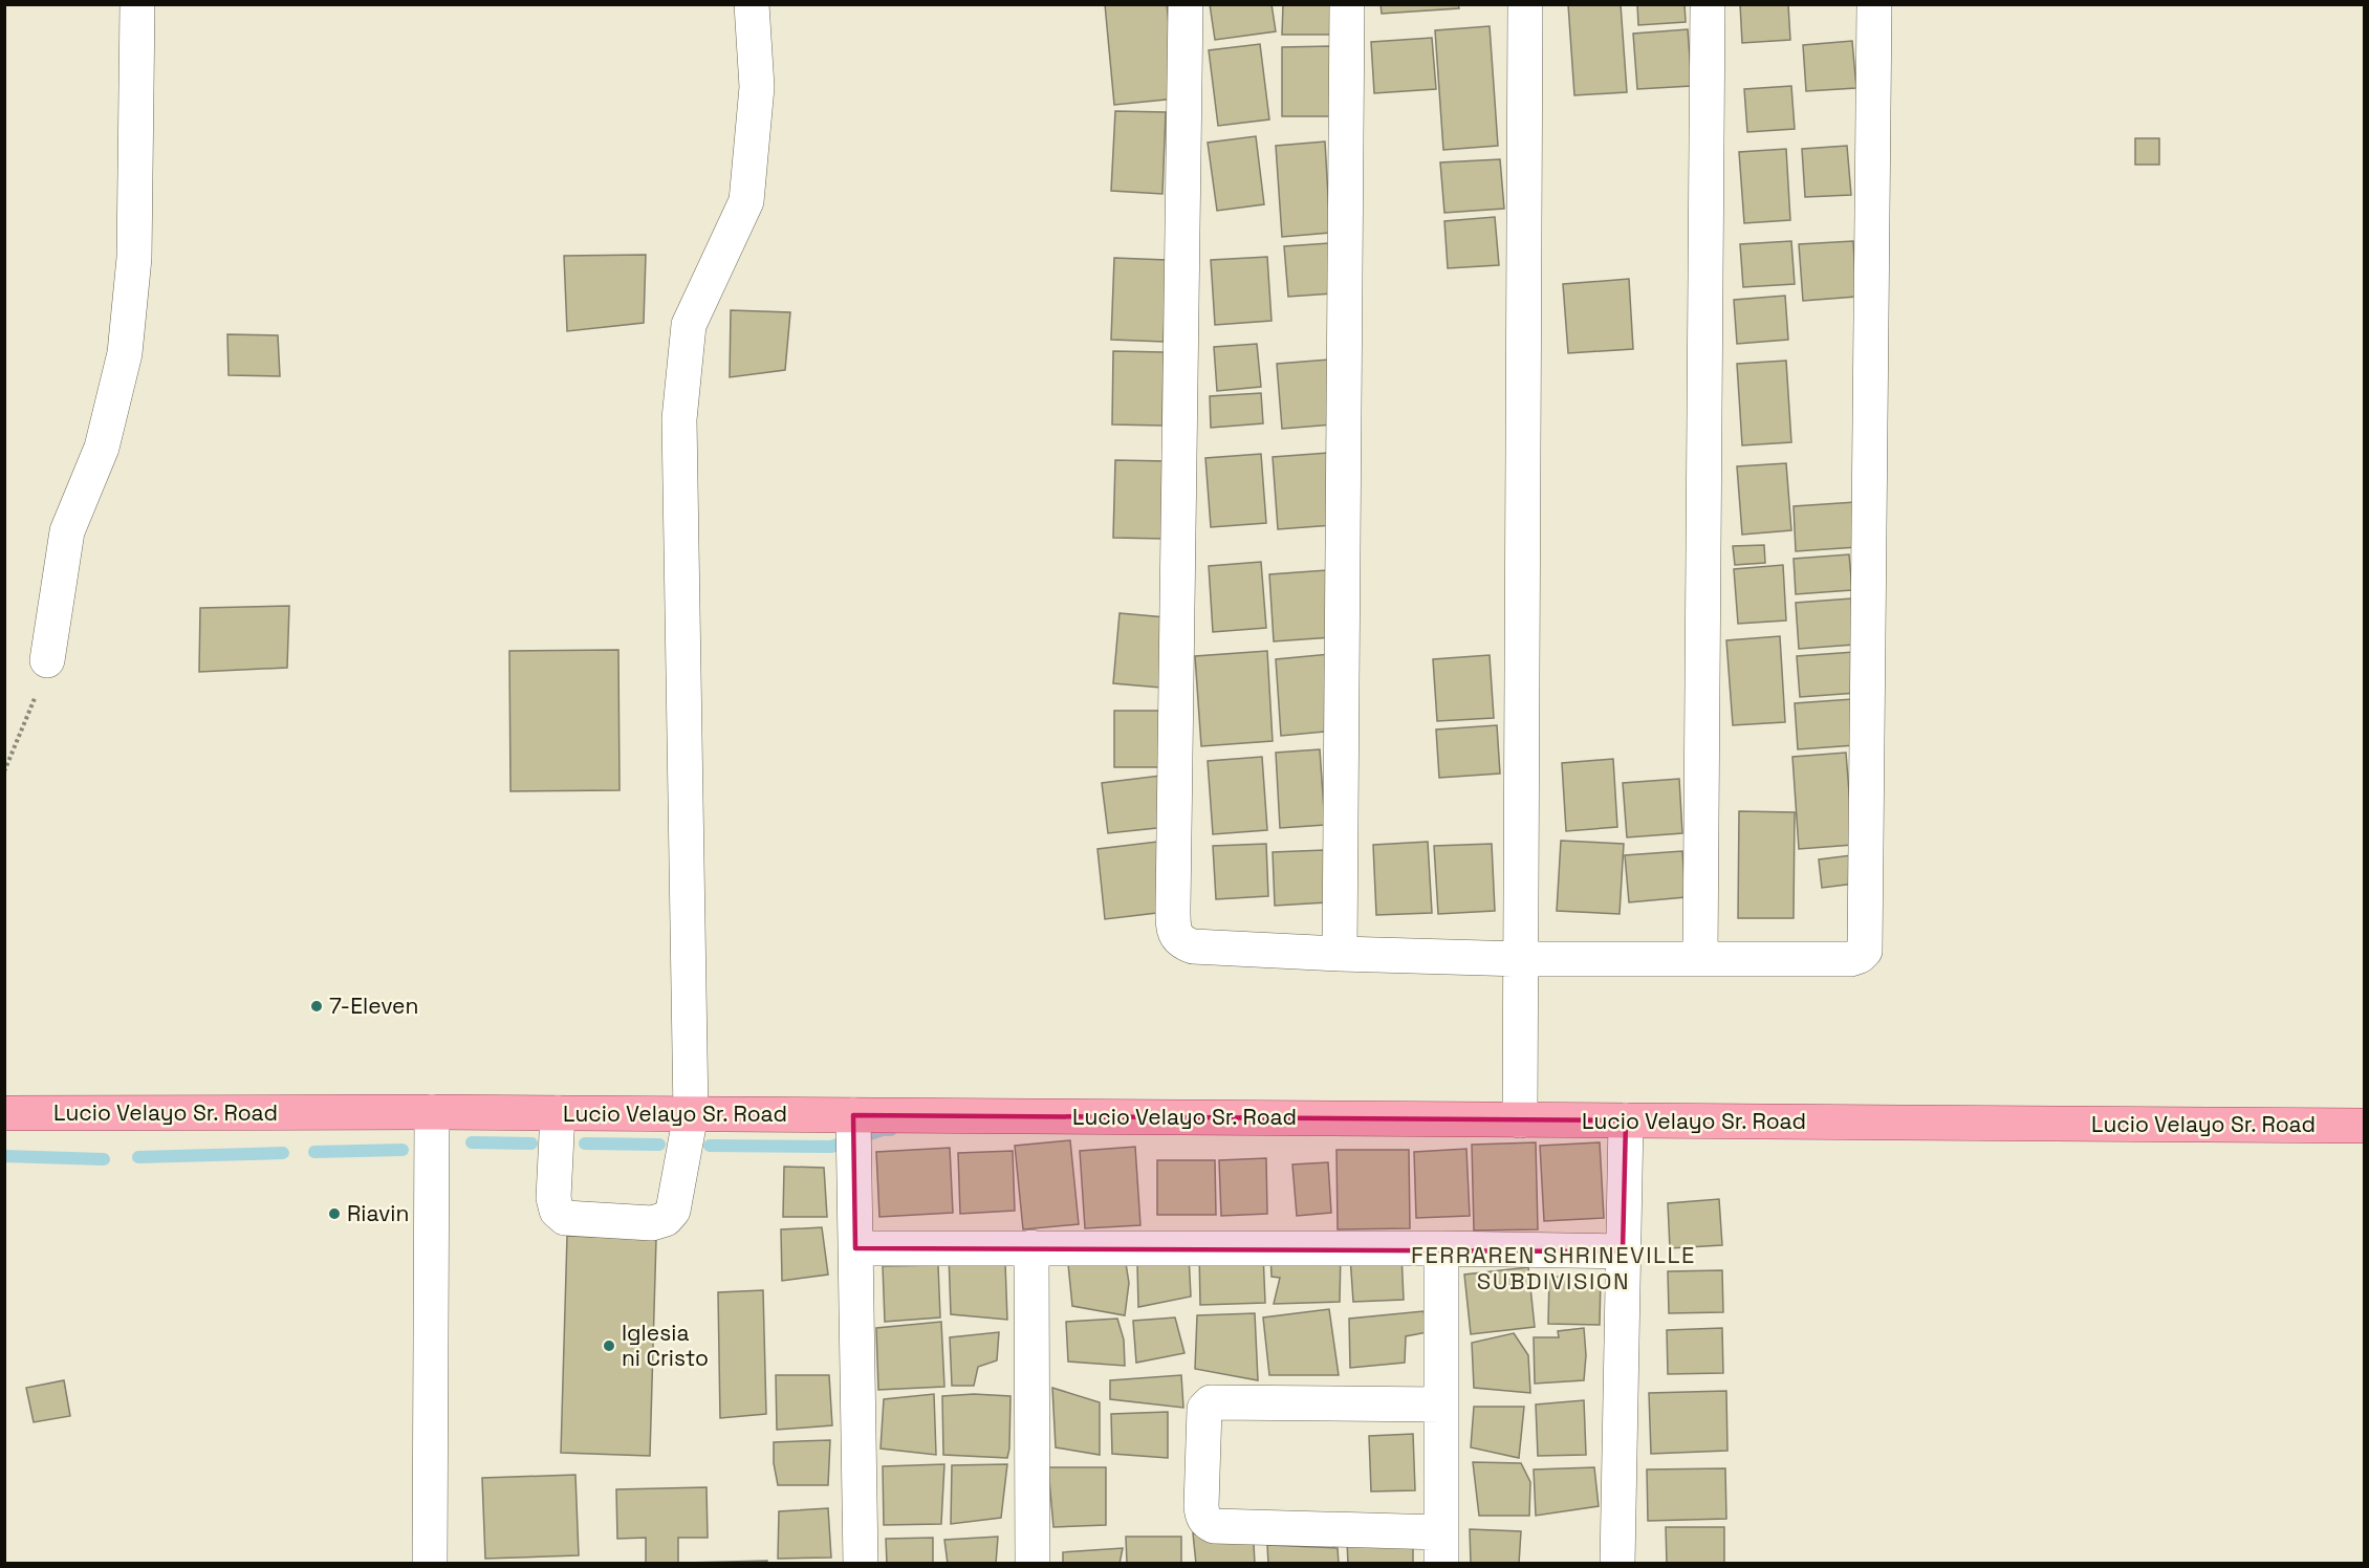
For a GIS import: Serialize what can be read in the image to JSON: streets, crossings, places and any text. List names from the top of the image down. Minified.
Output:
{"streets":{"main road":["Lucio Velayo Sr. Road"]},"districts":["FERRAREN SHRINEVILLE SUBDIVISION"],"places":["7-Eleven","Riavin","Iglesia ni Cristo"]}
